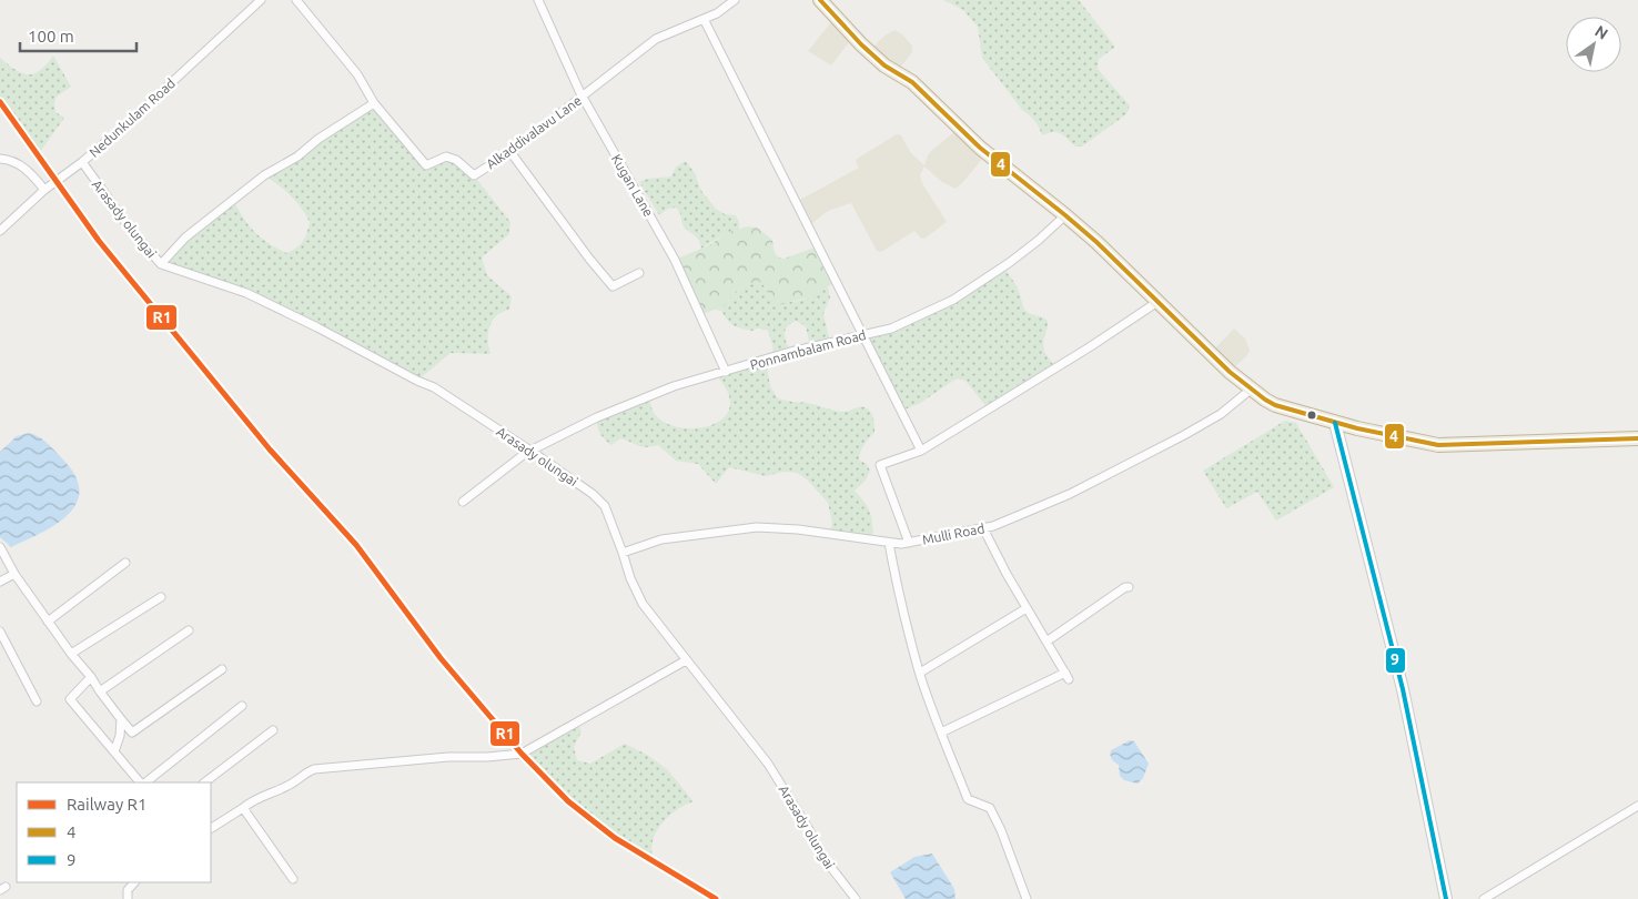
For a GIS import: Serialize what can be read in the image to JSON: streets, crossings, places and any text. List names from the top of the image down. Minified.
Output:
{"streets":{"street":["Nedunkulam Road","Alkaddivalavu Lane","Kugan Lane","Arasady olungai","Ponnambalam Road","Mulli Road"]},"crossings":[["Nedunkulam Road","Arasady olungai"],["Alkaddivalavu Lane","Kugan Lane"],["Kugan Lane","Ponnambalam Road"],["Arasady olungai","Ponnambalam Road"],["Arasady olungai","Mulli Road"]],"lines":["transit line 4","rail line R1","transit line 9"],"legend":["Railway R1","4","9"],"scale_bar":"100 m","north":"top right"}
